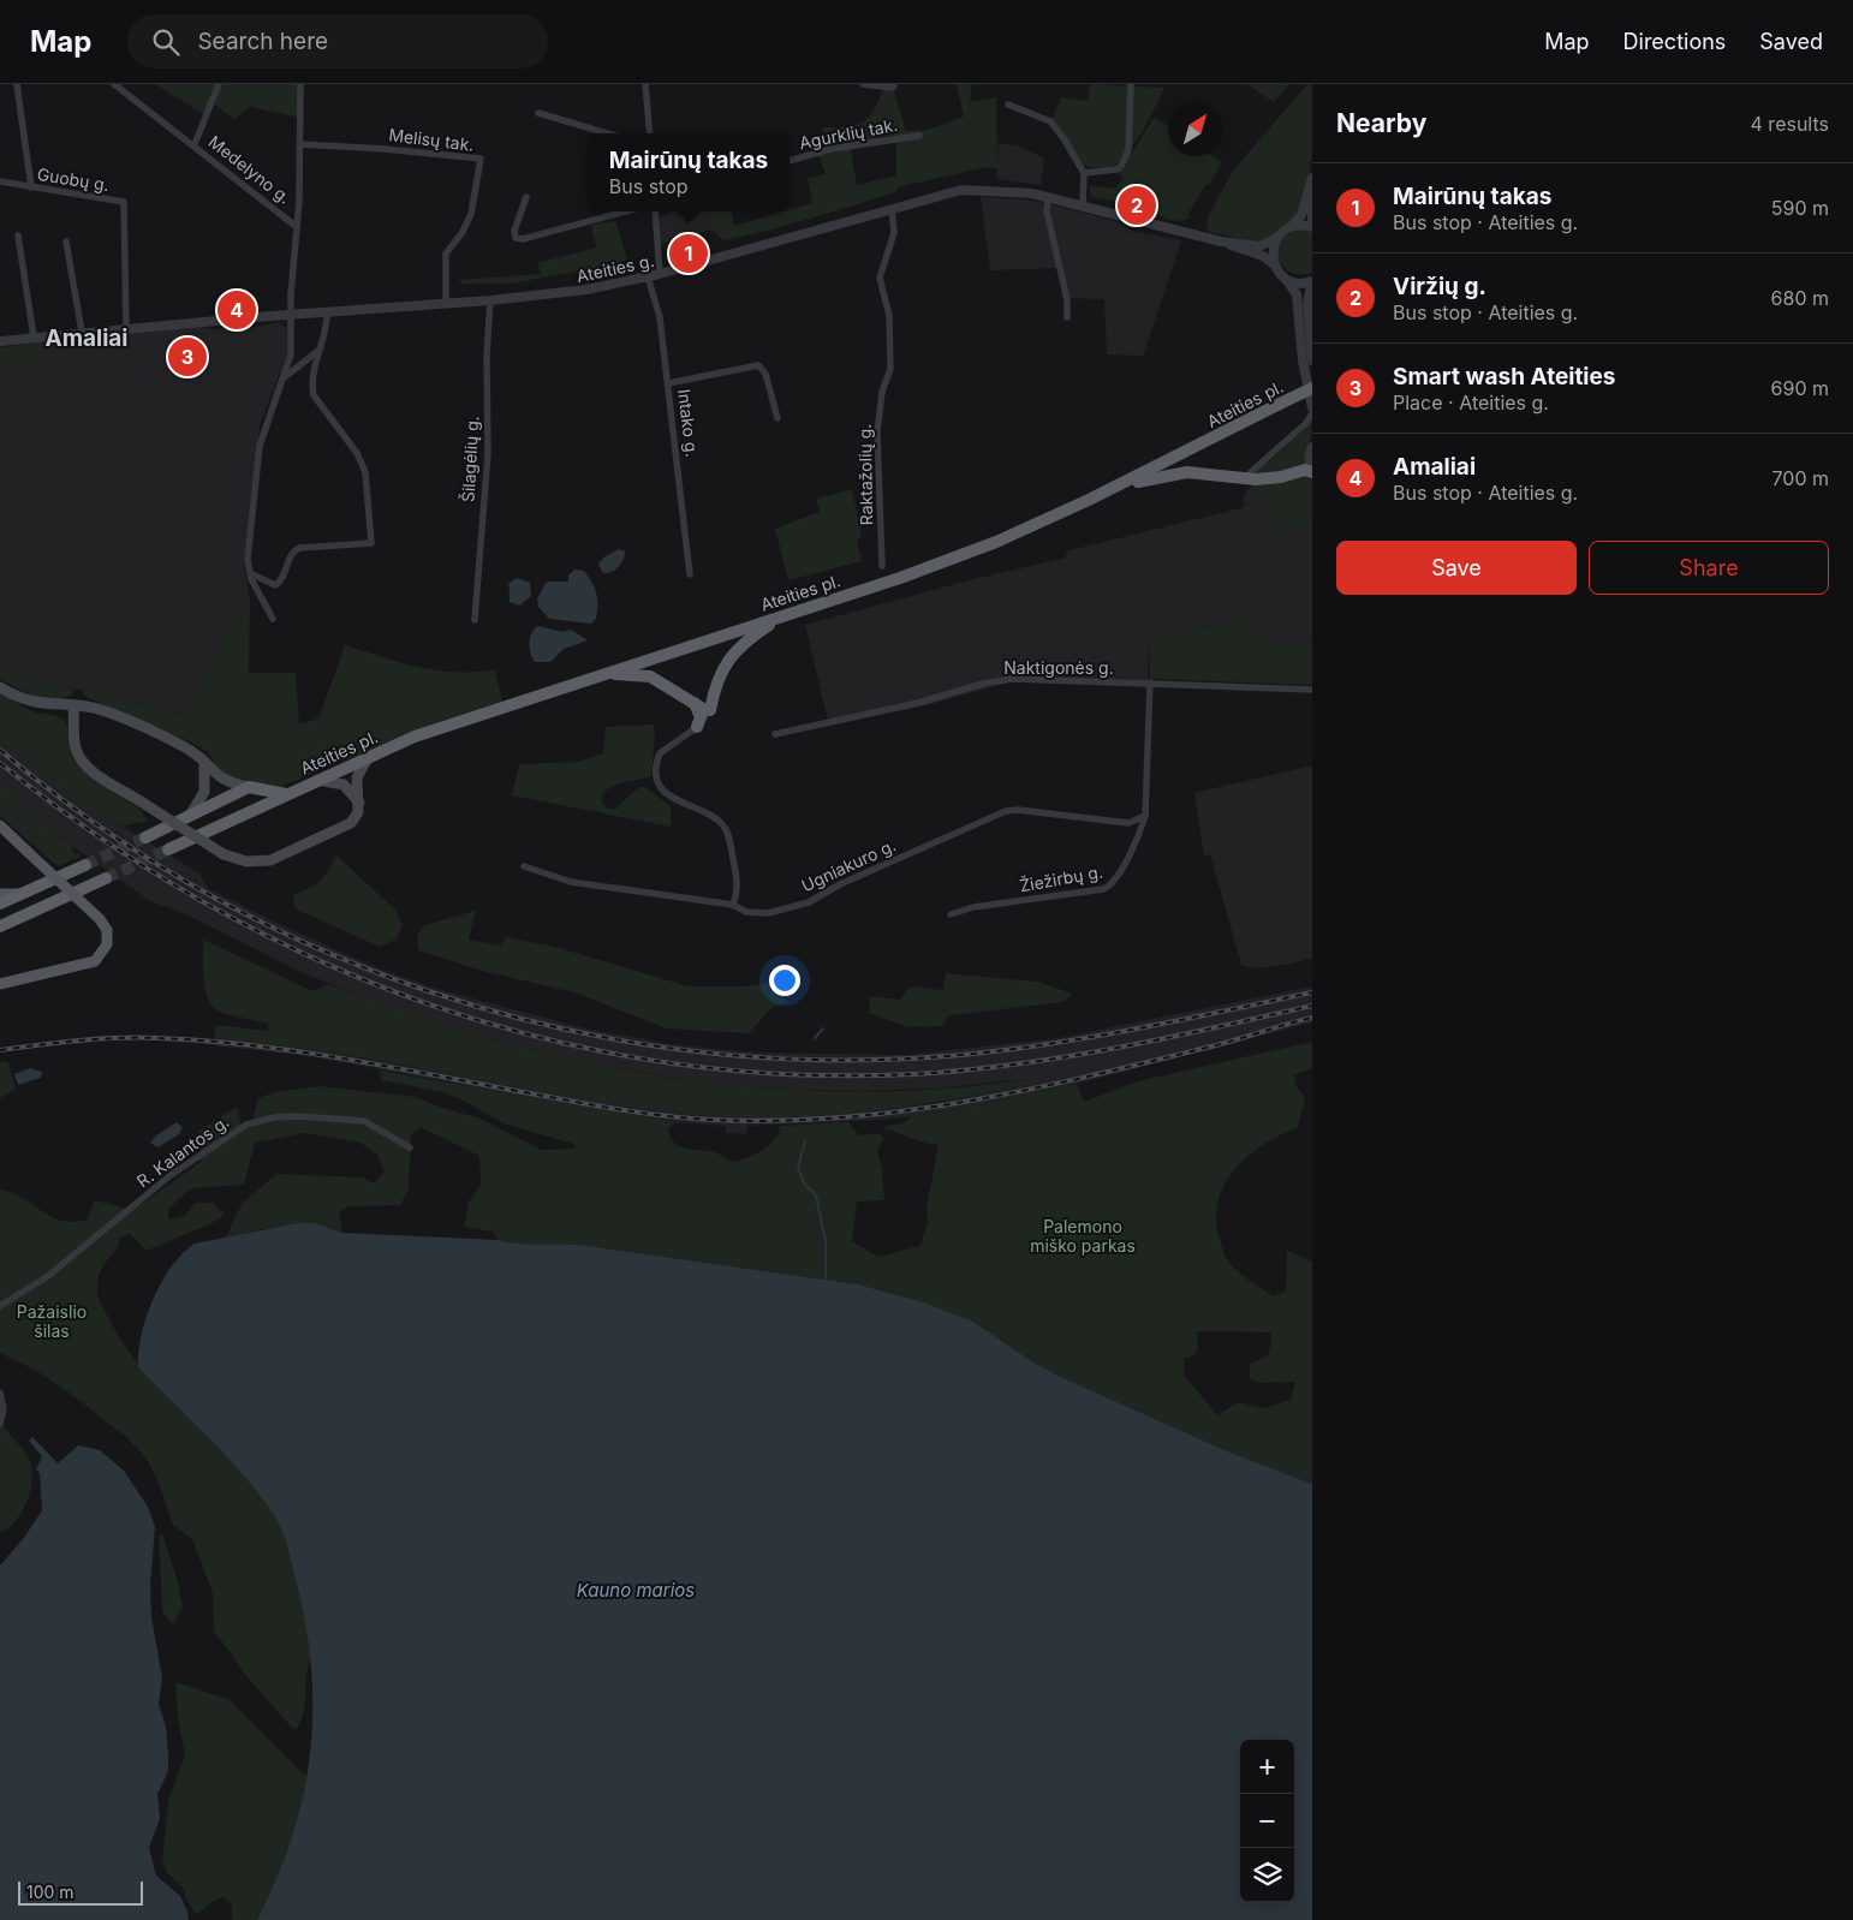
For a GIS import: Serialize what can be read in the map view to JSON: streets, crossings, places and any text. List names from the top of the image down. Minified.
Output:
{"streets":{"highway":["Ateities pl."],"street":["Agurklių tak.","Melisų tak.","Medelyno g.","Guobų g.","Ateities g.","Intako g.","Šilagėlių g.","Raktažolių g.","Naktigonės g.","Ugniakuro g.","Žiežirbų g.","R. Kalantos g."]},"crossings":[["Melisų tak.","Ateities g."],["Medelyno g.","Ateities g."],["Guobų g.","Ateities g."],["Ateities g.","Intako g."],["Ateities g.","Šilagėlių g."],["Ateities g.","Raktažolių g."],["Naktigonės g.","Žiežirbų g."],["Ugniakuro g.","Žiežirbų g."]],"districts":["Amaliai"],"water":["Kauno marios"],"parks":["Palemono miško parkas","Pažaislio šilas"],"scale_bar":"100 m","north":"top right","page":{"header":"Map","search":"Search here","nav":["Map","Directions","Saved"],"heading":["Nearby","4 results"],"popup":["Mairūnų takas","Bus stop"],"list":[{"mark":"1","name":"Mairūnų takas","note":"Bus stop · Ateities g.","value":"590 m"},{"mark":"2","name":"Viržių g.","note":"Bus stop · Ateities g.","value":"680 m"},{"mark":"3","name":"Smart wash Ateities","note":"Place · Ateities g.","value":"690 m"},{"mark":"4","name":"Amaliai","note":"Bus stop · Ateities g.","value":"700 m"}],"pins":["2","1","4","3"],"buttons":["Save","Share"],"map_buttons":["+","−"],"scale":"100 m"}}
